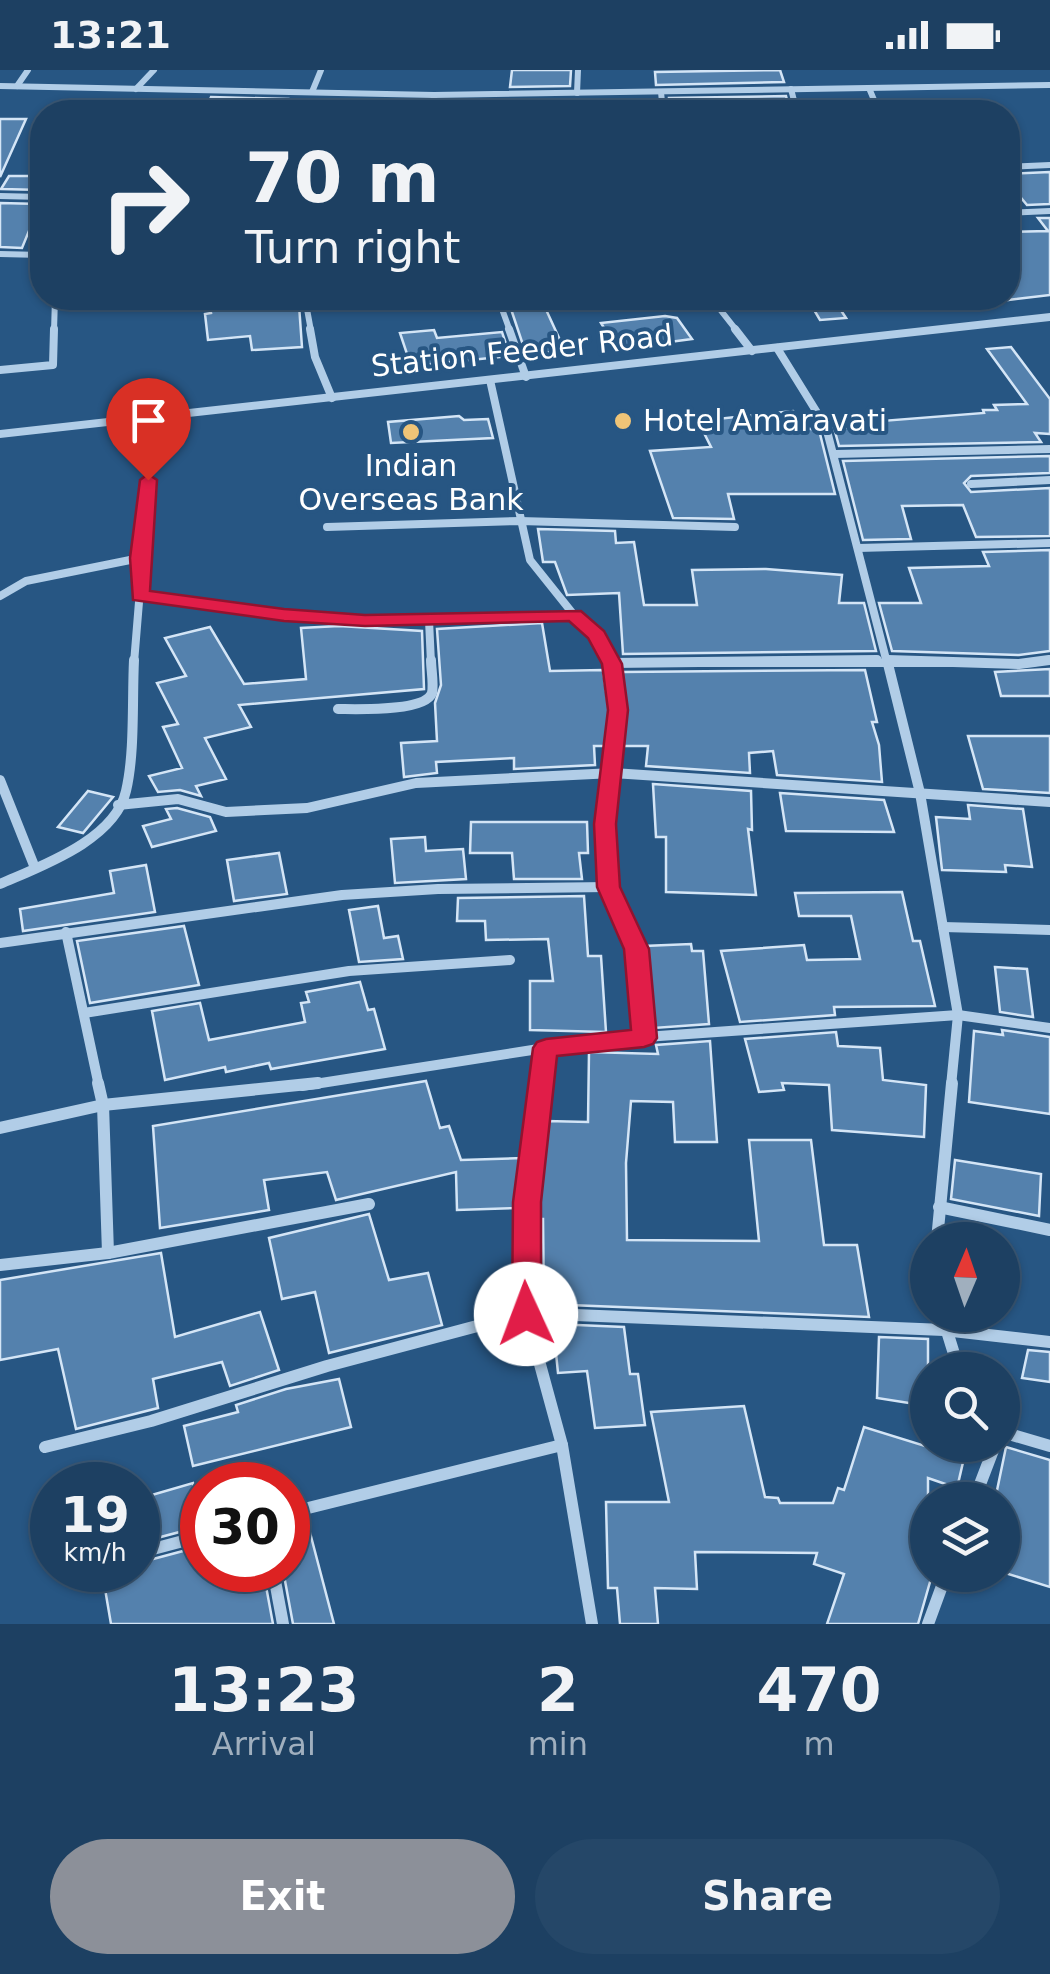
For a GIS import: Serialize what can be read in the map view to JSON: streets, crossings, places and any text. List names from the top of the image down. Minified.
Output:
{"streets":{"street":["Station Feeder Road"]},"places":["Hotel Amaravati","Indian Overseas Bank"],"north":"top","page":{"status":"13:21","turn":["70 m","Turn right"],"speed":"19 km/h","limit":"30","eta":["13:23","Arrival","2","min","470","m"],"buttons":["Exit","Share"]}}
